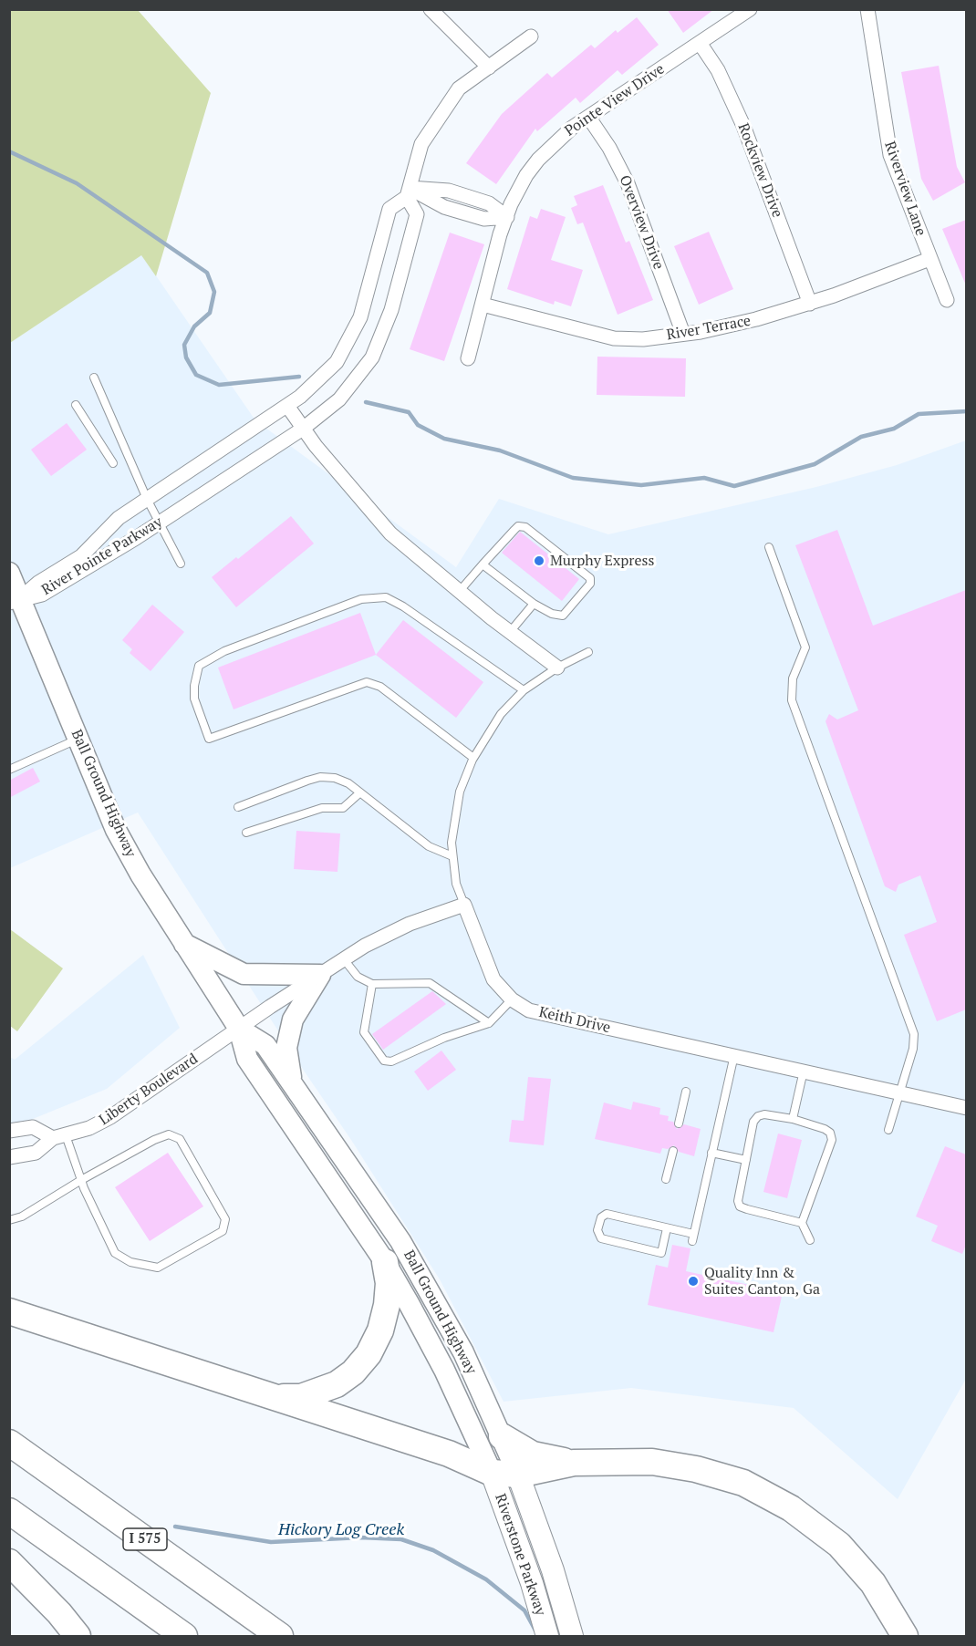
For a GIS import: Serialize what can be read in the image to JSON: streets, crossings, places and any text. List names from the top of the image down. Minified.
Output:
{"streets":{"highway":["I 575"],"main road":["Ball Ground Highway","Riverstone Parkway"],"street":["Pointe View Drive","Rockview Drive","Riverview Lane","Overview Drive","River Terrace","River Pointe Parkway","Keith Drive","Liberty Boulevard"]},"crossings":[["Pointe View Drive","Rockview Drive"],["Pointe View Drive","Overview Drive"],["Pointe View Drive","River Terrace"],["Rockview Drive","River Terrace"],["Riverview Lane","River Terrace"],["Overview Drive","River Terrace"],["River Pointe Parkway","Ball Ground Highway"],["Ball Ground Highway","Liberty Boulevard"],["Ball Ground Highway","Riverstone Parkway"]],"water":["Hickory Log Creek"],"places":["Murphy Express","Quality Inn & Suites Canton, Ga"]}
